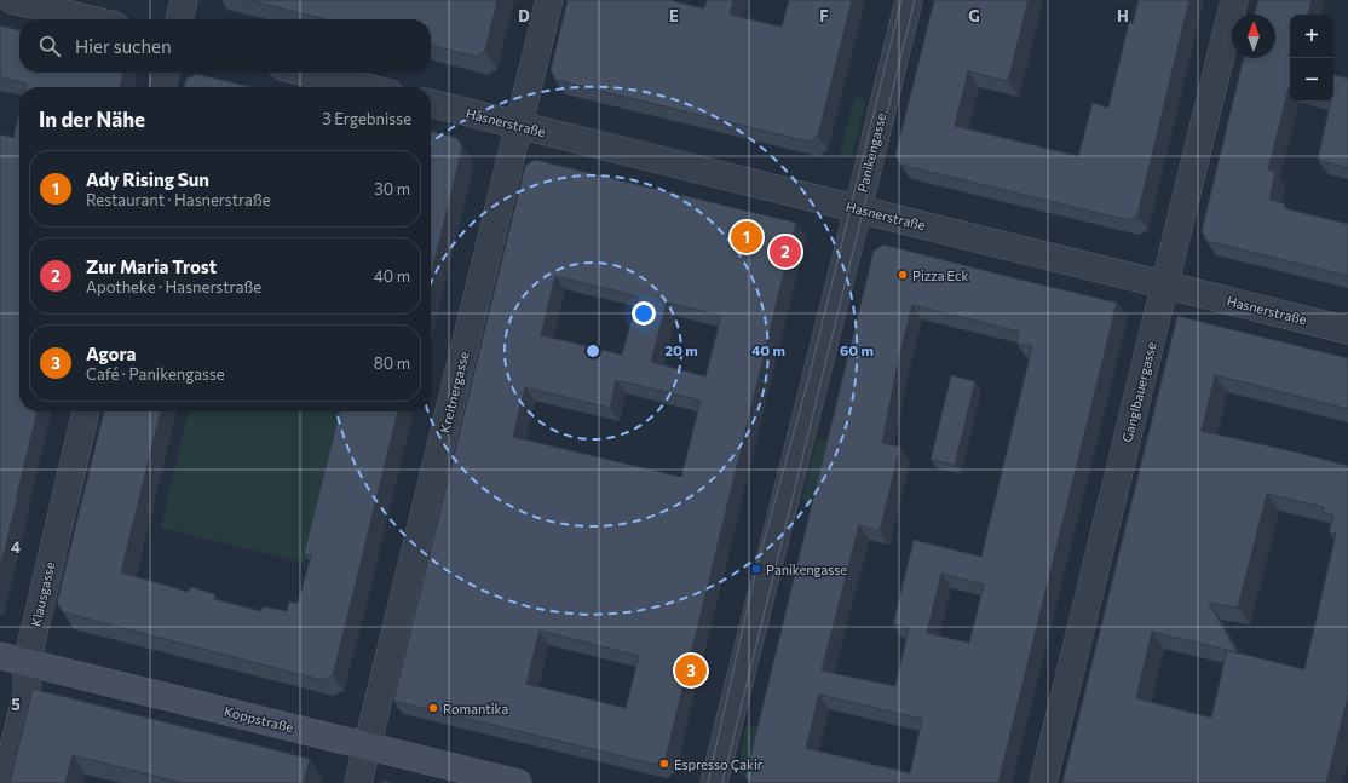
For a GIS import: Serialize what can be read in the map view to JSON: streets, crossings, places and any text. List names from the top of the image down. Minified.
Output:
{"streets":{"main road":["Koppstraße"],"street":["Hasnerstraße","Panikengasse","Kreitnergasse","Ganglbauergasse","Klausgasse"]},"crossings":[["Hasnerstraße","Panikengasse"],["Hasnerstraße","Kreitnergasse"],["Hasnerstraße","Ganglbauergasse"],["Kreitnergasse","Koppstraße"],["Klausgasse","Koppstraße"]],"places":{"other":["Pizza Eck","Romantika","Espresso Çakir"],"transit":["Panikengasse"]},"north":"top","page":{"map_buttons":["+","−"],"search":"Hier suchen","heading":["In der Nähe","3 Ergebnisse"],"list":[{"mark":"1","name":"Ady Rising Sun","note":"Restaurant · Hasnerstraße","value":"30 m"},{"mark":"2","name":"Zur Maria Trost","note":"Apotheke · Hasnerstraße","value":"40 m"},{"mark":"3","name":"Agora","note":"Café · Panikengasse","value":"80 m"}],"pins":["1","2","3"]},"grid":{"columns":["D","E","F","G","H"],"rows":["4","5"]},"rings":["20 m","40 m","60 m"]}
